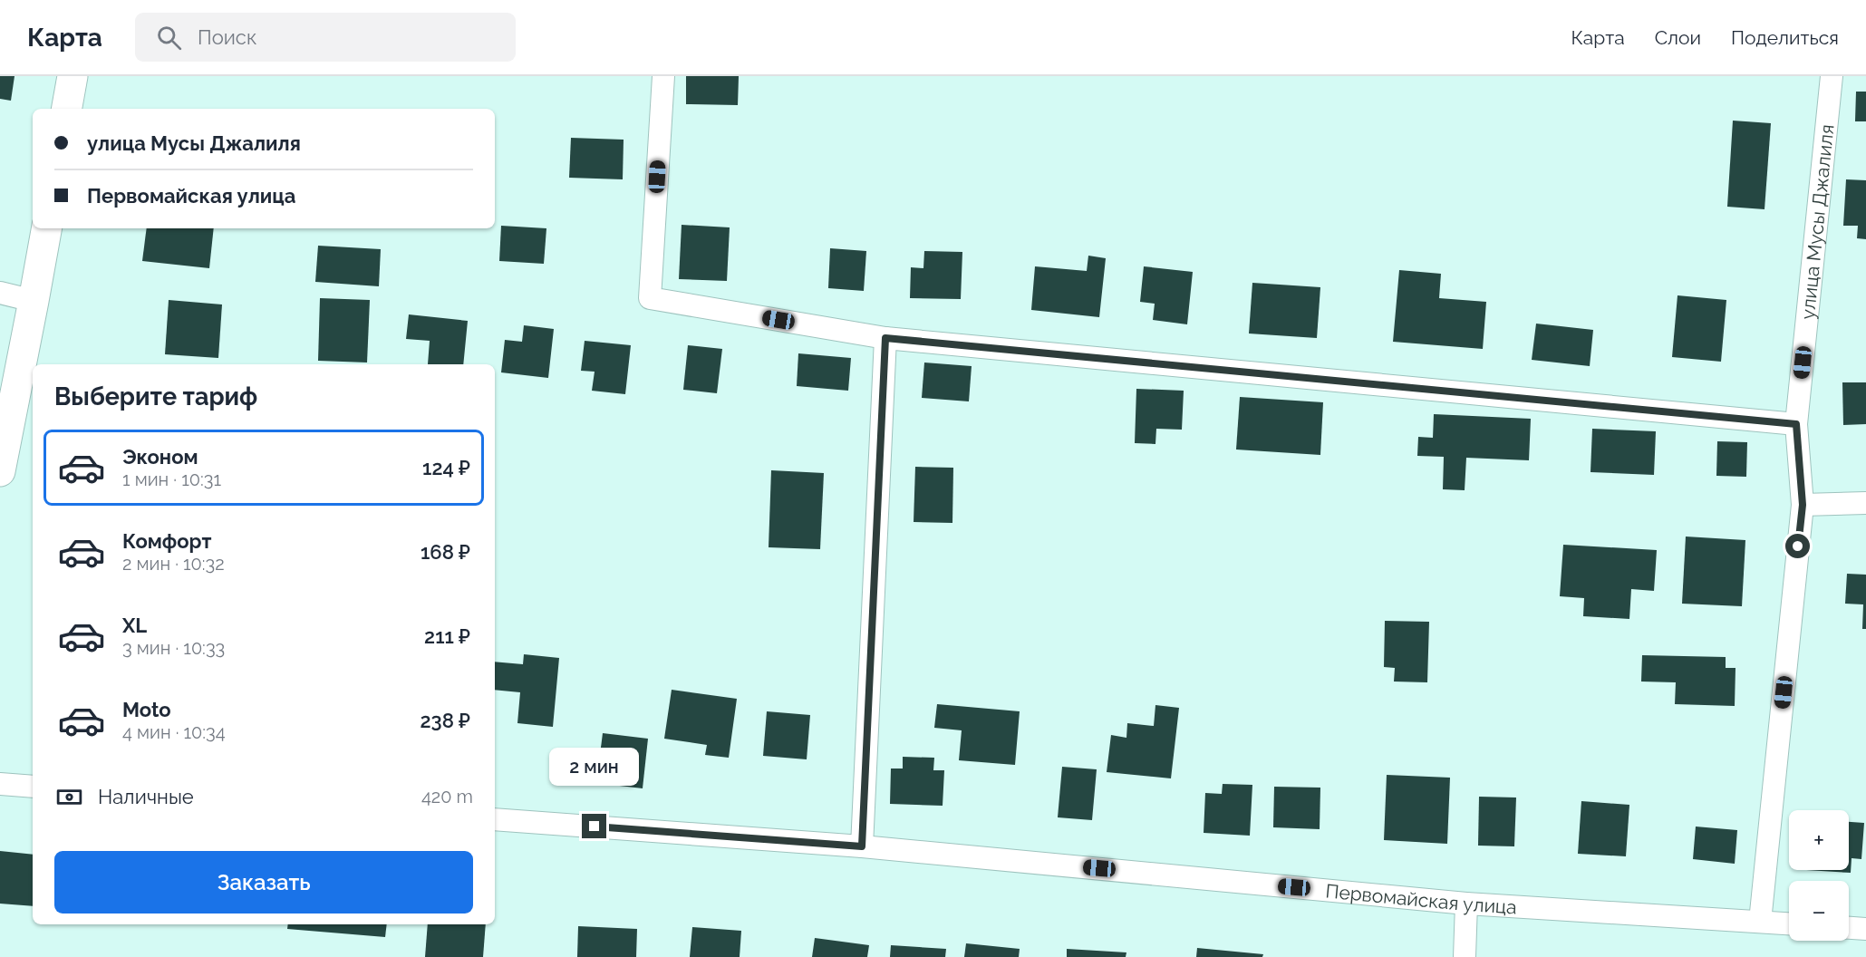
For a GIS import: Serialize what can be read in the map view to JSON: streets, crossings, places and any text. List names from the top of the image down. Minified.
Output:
{"streets":{"street":["улица Мусы Джалиля","Первомайская улица"]},"crossings":[["улица Мусы Джалиля","Первомайская улица"]],"page":{"header":"Карта","search":"Поиск","nav":["Карта","Слои","Поделиться"],"banner":["улица Мусы Джалиля","Первомайская улица"],"heading":"Выберите тариф","list":[{"name":"Эконом","note":"1 мин · 10:31","value":"124 ₽"},{"name":"Комфорт","note":"2 мин · 10:32","value":"168 ₽"},{"name":"XL","note":"3 мин · 10:33","value":"211 ₽"},{"name":"Moto","note":"4 мин · 10:34","value":"238 ₽"}],"bubble":"2 мин","pay":["Наличные","420 m"],"map_buttons":["+","−"],"buttons":"Заказать"}}
